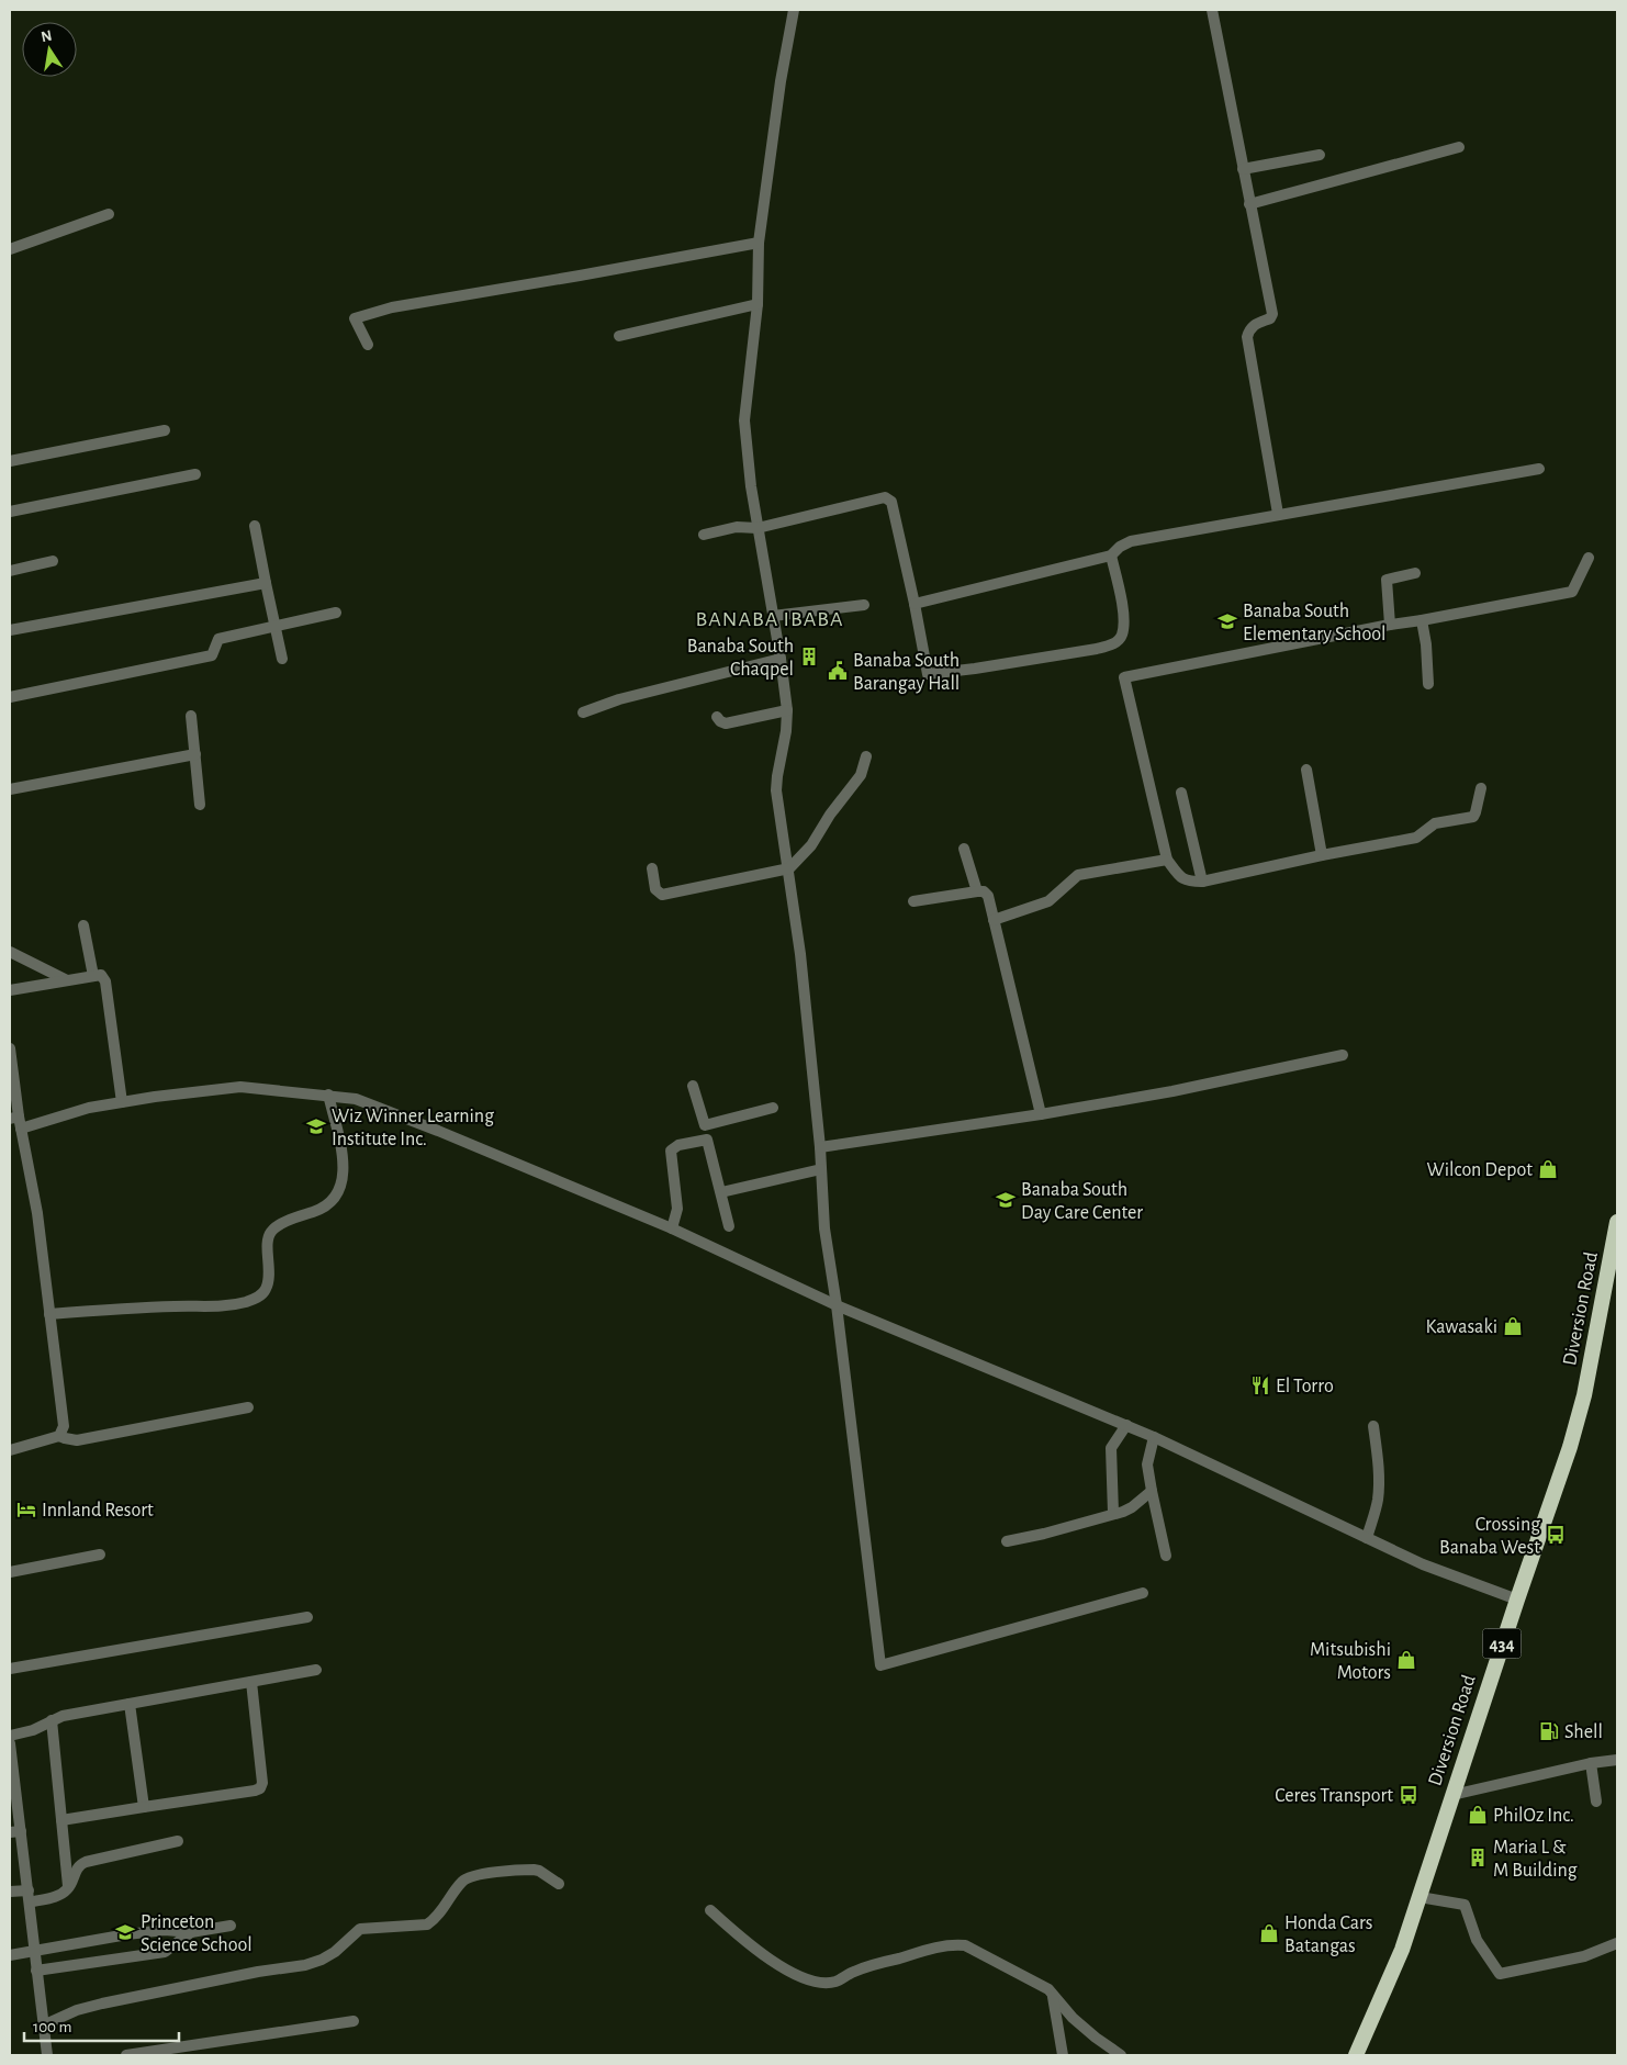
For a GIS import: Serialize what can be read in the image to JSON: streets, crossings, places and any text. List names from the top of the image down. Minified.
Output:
{"streets":{"highway":["Diversion Road","434"]},"districts":["BANABA IBABA"],"places":{"school or university":["Banaba South Elementary School","Wiz Winner Learning Institute Inc.","Banaba South Day Care Center","Princeton Science School"],"building":["Banaba South Chaqpel","Maria L & M Building"],"public building":["Banaba South Barangay Hall"],"shop":["Wilcon Depot","Kawasaki","Mitsubishi Motors","PhilOz Inc.","Honda Cars Batangas"],"restaurant":["El Torro"],"hotel":["Innland Resort"],"bus stop":["Crossing Banaba West","Ceres Transport"],"fuel station":["Shell"]},"scale_bar":"100 m","north":"top"}
